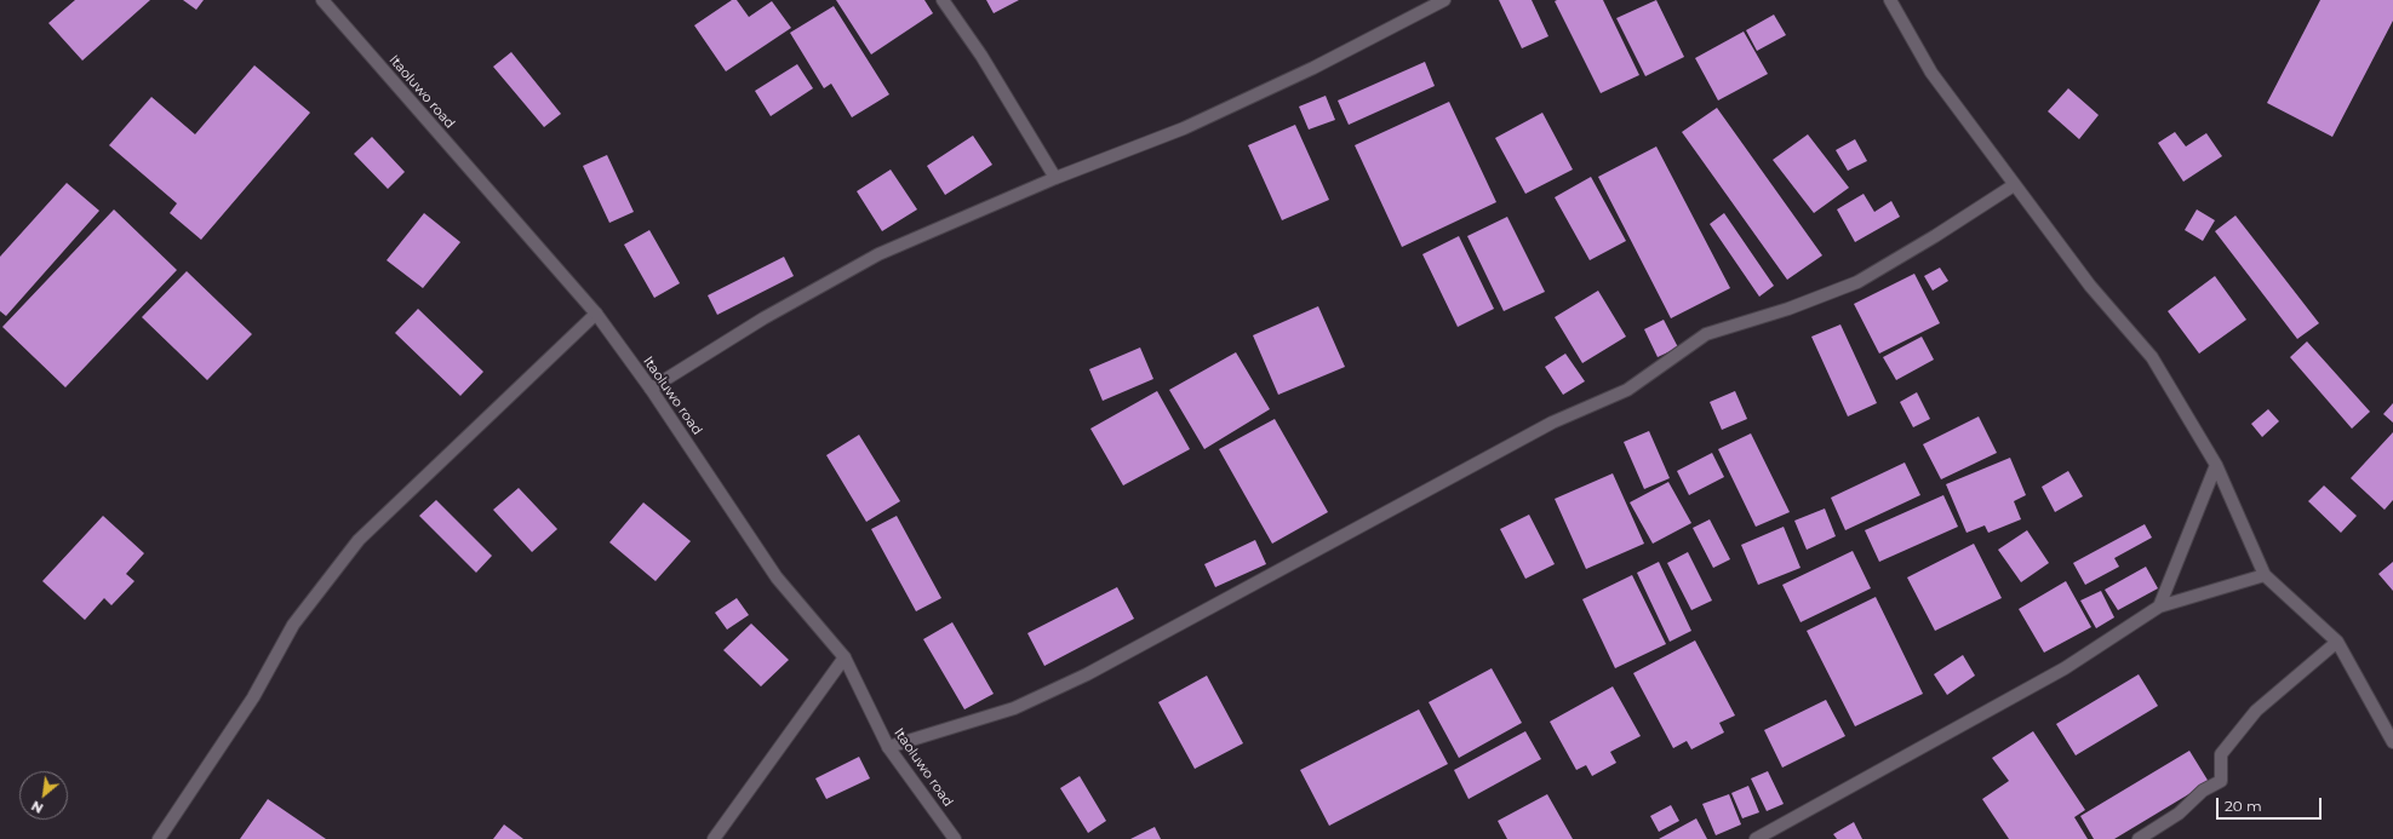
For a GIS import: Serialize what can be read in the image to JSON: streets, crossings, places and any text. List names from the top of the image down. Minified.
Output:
{"streets":{"street":["Itaoluwo road"]},"scale_bar":"20 m","north":"bottom left"}
